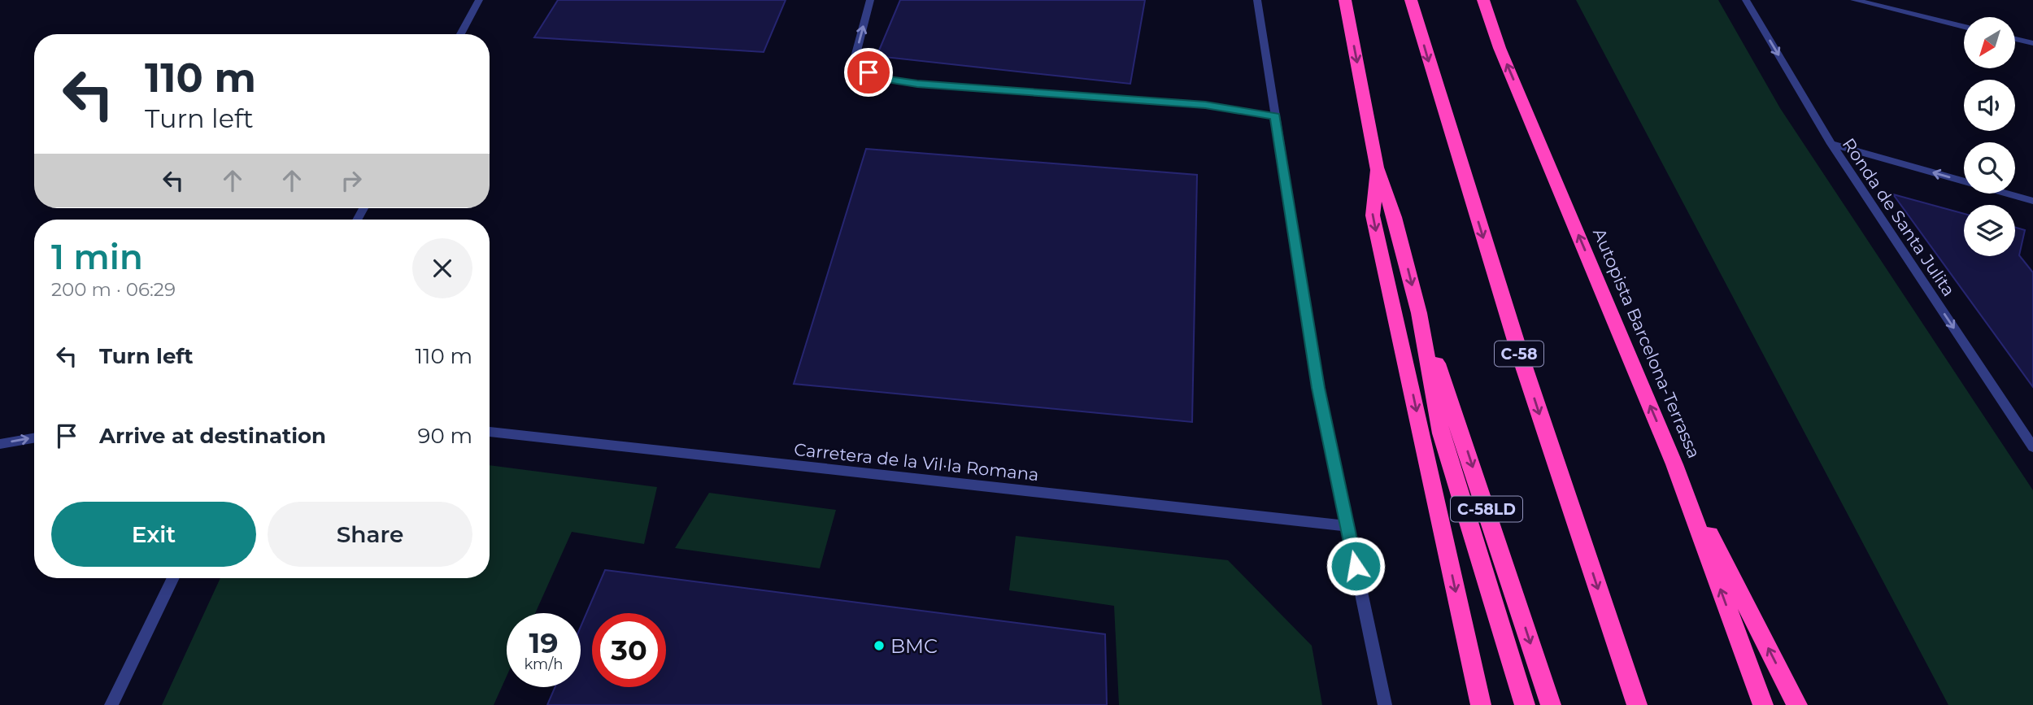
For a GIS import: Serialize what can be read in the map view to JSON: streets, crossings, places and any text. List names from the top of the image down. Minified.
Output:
{"streets":{"highway":["Autopista Barcelona-Terrassa","C-58","C-58LD"],"street":["Ronda de Santa Julita","Carretera de la Vil·la Romana"]},"one_way":["Ronda de Santa Julita"],"places":["BMC"],"north":"bottom left","page":{"turn":["110 m","Turn left"],"heading":["1 min","200 m · 06:29"],"list":[{"name":"Turn left","value":"110 m"},{"name":"Arrive at destination","value":"90 m"}],"buttons":["Exit","Share"],"speed":"19 km/h","limit":"30"}}
